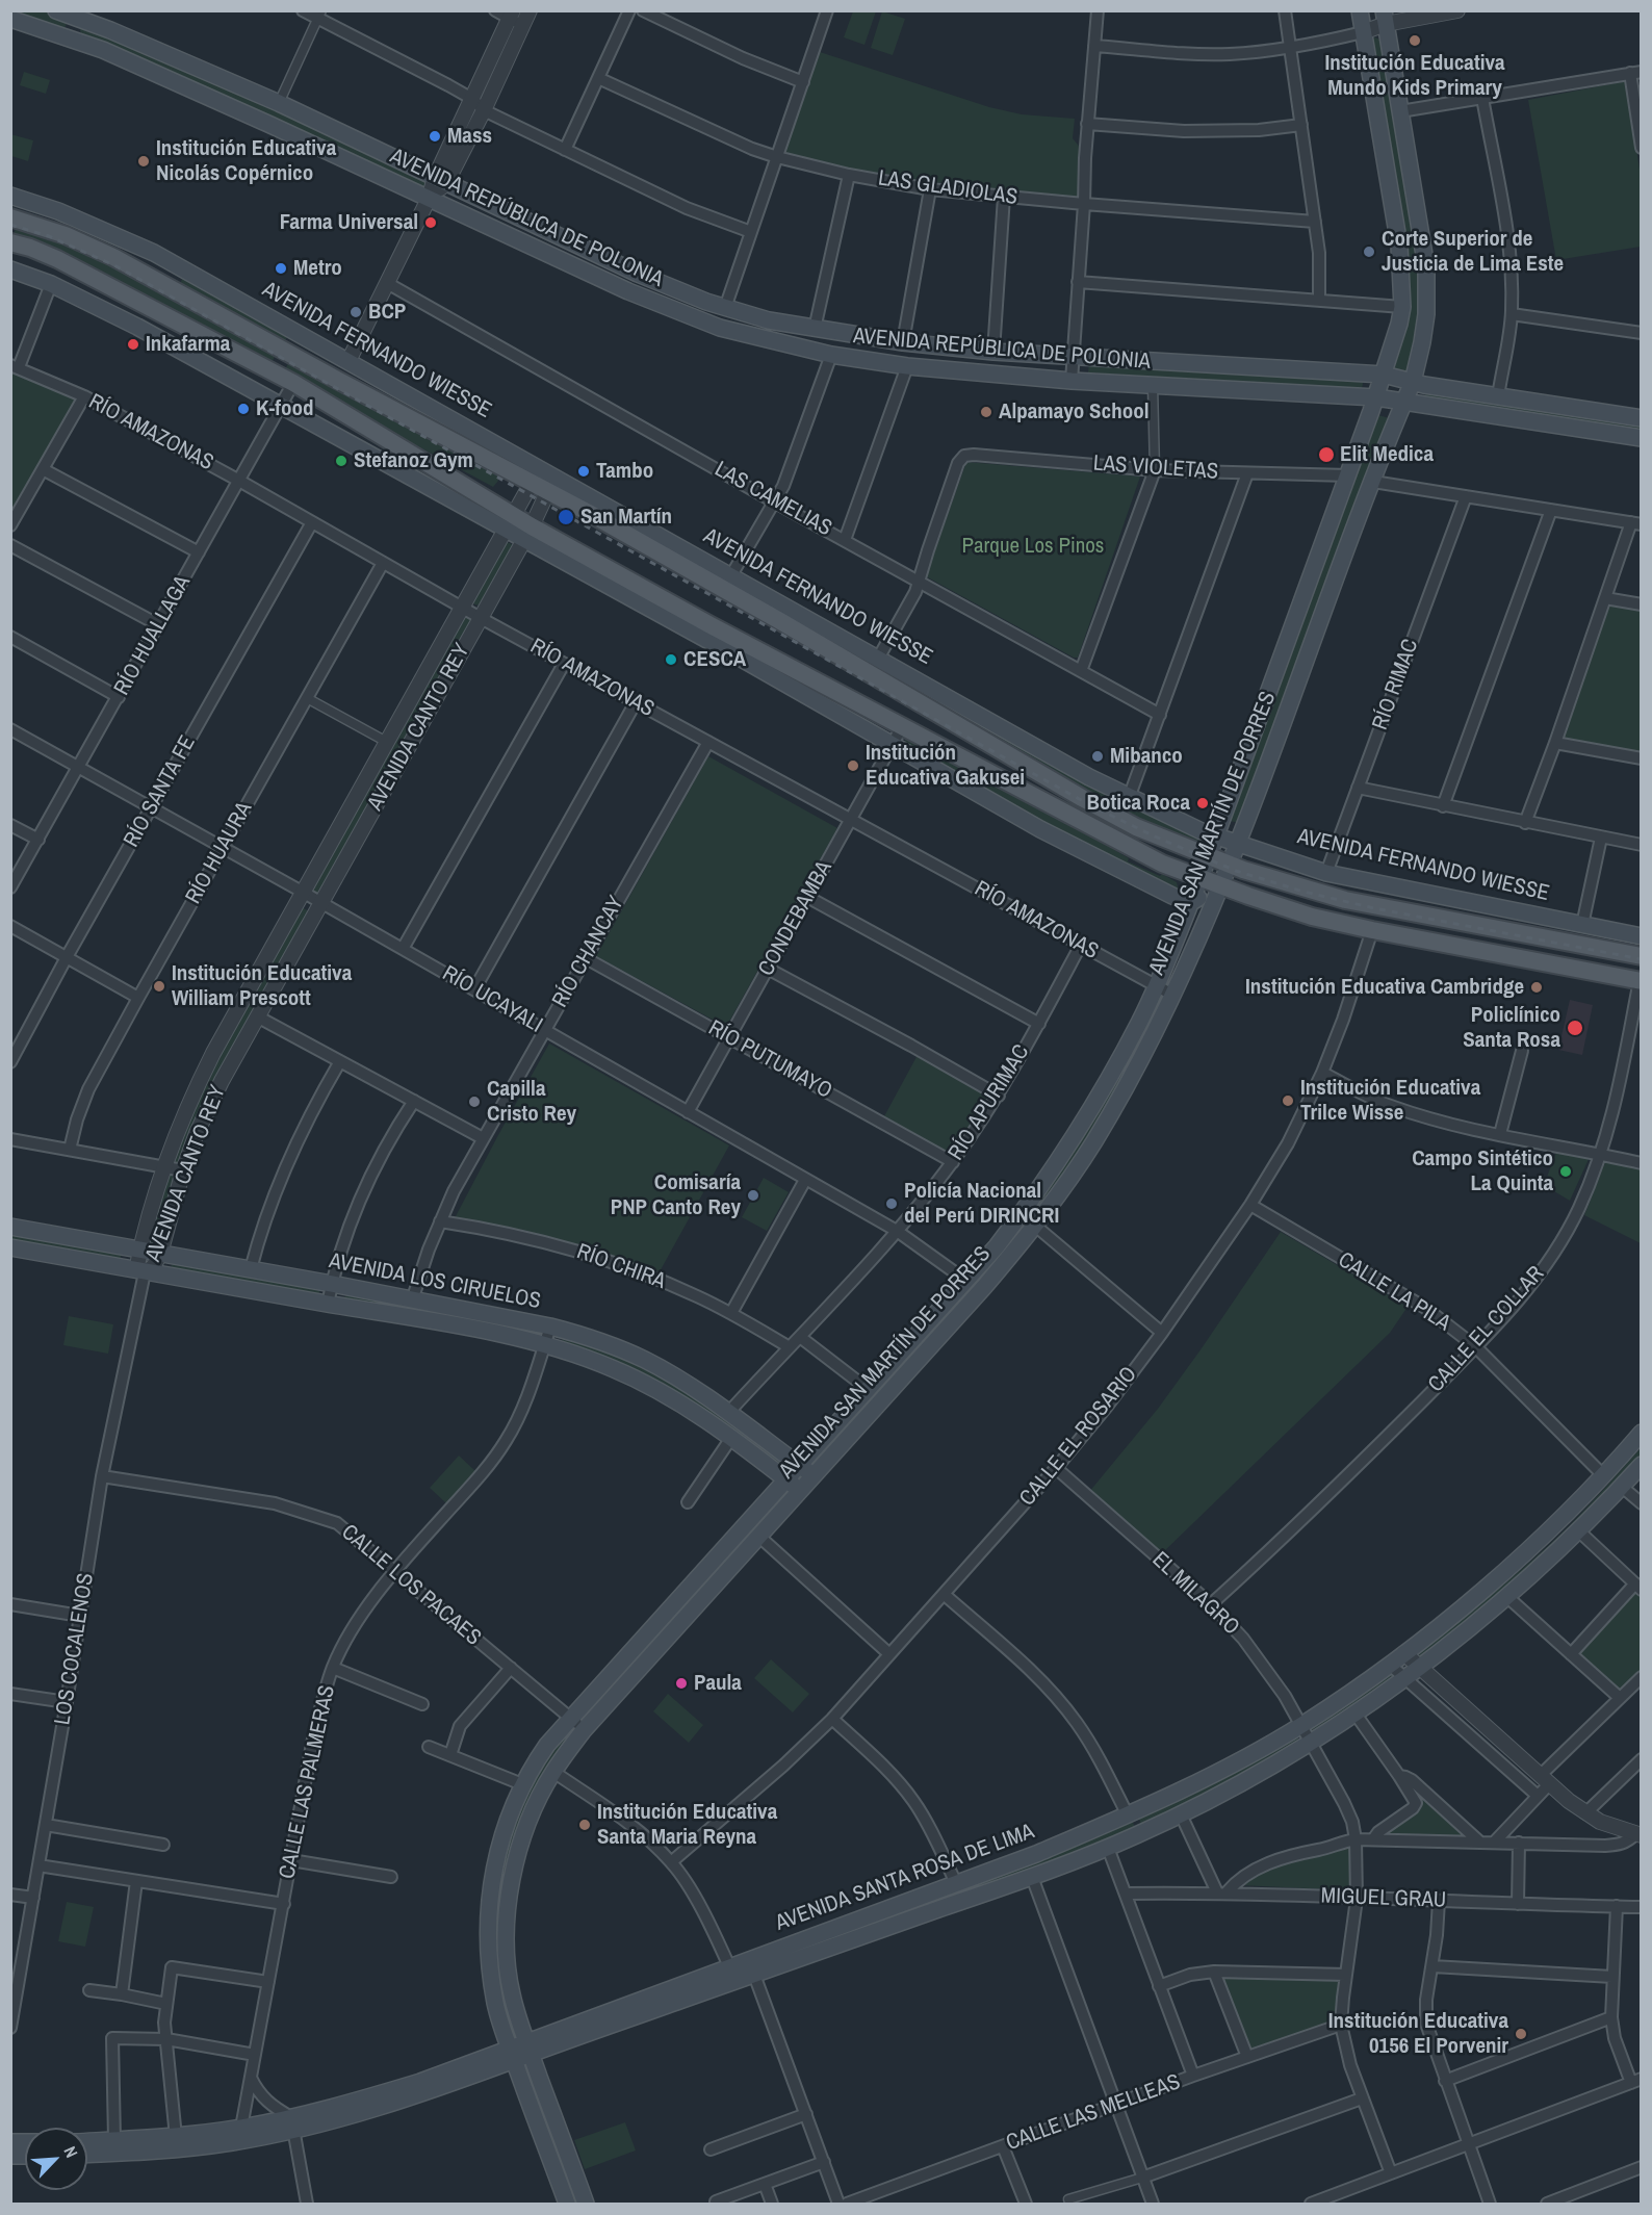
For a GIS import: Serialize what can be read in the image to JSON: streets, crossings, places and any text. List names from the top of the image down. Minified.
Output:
{"streets":{"main road":["AVENIDA REPÚBLICA DE POLONIA","AVENIDA FERNANDO WIESSE","AVENIDA SAN MARTÍN DE PORRES","AVENIDA LOS CIRUELOS","AVENIDA SANTA ROSA DE LIMA"],"street":["LAS GLADIOLAS","RÍO AMAZONAS","LAS VIOLETAS","LAS CAMELIAS","RÍO HUALLAGA","RÍO RIMAC","AVENIDA CANTO REY","RÍO SANTA FE","RÍO HUAURA","CONDEBAMBA","RÍO CHANCAY","RÍO UCAYALI","RÍO PUTUMAYO","RÍO APURIMAC","RÍO CHIRA","CALLE LA PILA","CALLE EL COLLAR","CALLE EL ROSARIO","CALLE LOS PACAES","EL MILAGRO","LOS COCALENOS","CALLE LAS PALMERAS","MIGUEL GRAU","CALLE LAS MELLEAS"]},"crossings":[["AVENIDA REPÚBLICA DE POLONIA","AVENIDA SAN MARTÍN DE PORRES"],["AVENIDA FERNANDO WIESSE","RÍO RIMAC"],["AVENIDA FERNANDO WIESSE","AVENIDA CANTO REY"],["AVENIDA FERNANDO WIESSE","AVENIDA SAN MARTÍN DE PORRES"],["RÍO AMAZONAS","RÍO HUALLAGA"],["RÍO AMAZONAS","AVENIDA CANTO REY"],["RÍO AMAZONAS","RÍO SANTA FE"],["RÍO AMAZONAS","AVENIDA SAN MARTÍN DE PORRES"],["RÍO AMAZONAS","RÍO HUAURA"],["RÍO AMAZONAS","CONDEBAMBA"],["RÍO AMAZONAS","RÍO CHANCAY"],["RÍO AMAZONAS","RÍO APURIMAC"],["LAS VIOLETAS","LAS CAMELIAS"],["LAS VIOLETAS","AVENIDA SAN MARTÍN DE PORRES"],["RÍO HUALLAGA","RÍO UCAYALI"],["AVENIDA CANTO REY","RÍO UCAYALI"],["AVENIDA CANTO REY","AVENIDA LOS CIRUELOS"],["AVENIDA CANTO REY","LOS COCALENOS"],["RÍO SANTA FE","RÍO UCAYALI"],["AVENIDA SAN MARTÍN DE PORRES","RÍO UCAYALI"],["AVENIDA SAN MARTÍN DE PORRES","AVENIDA LOS CIRUELOS"],["AVENIDA SAN MARTÍN DE PORRES","CALLE LOS PACAES"],["AVENIDA SAN MARTÍN DE PORRES","AVENIDA SANTA ROSA DE LIMA"],["RÍO HUAURA","RÍO UCAYALI"],["CONDEBAMBA","RÍO UCAYALI"],["CONDEBAMBA","RÍO PUTUMAYO"],["RÍO CHANCAY","RÍO UCAYALI"],["RÍO CHANCAY","RÍO PUTUMAYO"],["RÍO CHANCAY","RÍO CHIRA"],["RÍO CHANCAY","AVENIDA LOS CIRUELOS"],["RÍO UCAYALI","RÍO APURIMAC"],["RÍO PUTUMAYO","RÍO APURIMAC"],["RÍO APURIMAC","RÍO CHIRA"],["RÍO APURIMAC","AVENIDA LOS CIRUELOS"],["AVENIDA LOS CIRUELOS","LOS COCALENOS"],["AVENIDA LOS CIRUELOS","CALLE LAS PALMERAS"],["CALLE LA PILA","CALLE EL COLLAR"],["CALLE LA PILA","CALLE EL ROSARIO"],["CALLE LA PILA","AVENIDA SANTA ROSA DE LIMA"],["CALLE EL COLLAR","EL MILAGRO"],["CALLE EL ROSARIO","EL MILAGRO"],["CALLE LOS PACAES","LOS COCALENOS"],["CALLE LOS PACAES","CALLE LAS PALMERAS"],["EL MILAGRO","AVENIDA SANTA ROSA DE LIMA"],["EL MILAGRO","MIGUEL GRAU"],["EL MILAGRO","CALLE LAS MELLEAS"],["CALLE LAS PALMERAS","AVENIDA SANTA ROSA DE LIMA"]],"parks":["Parque Los Pinos"],"places":["Institución Educativa Mundo Kids Primary","Mass","Institución Educativa Nicolás Copérnico","Farma Universal","Corte Superior de Justicia de Lima Este","Metro","BCP","Inkafarma","K-food","Alpamayo School","Elit Medica","Stefanoz Gym","Tambo","San Martín","CESCA","Mibanco","Institución Educativa Gakusei","Botica Roca","Institución Educativa William Prescott","Institución Educativa Cambridge","Policlínico Santa Rosa","Institución Educativa Trilce Wisse","Capilla Cristo Rey","Campo Sintético La Quinta","Comisaría PNP Canto Rey","Policía Nacional del Perú DIRINCRI","Paula","Institución Educativa Santa Maria Reyna","Institución Educativa 0156 El Porvenir"],"north":"top right"}
